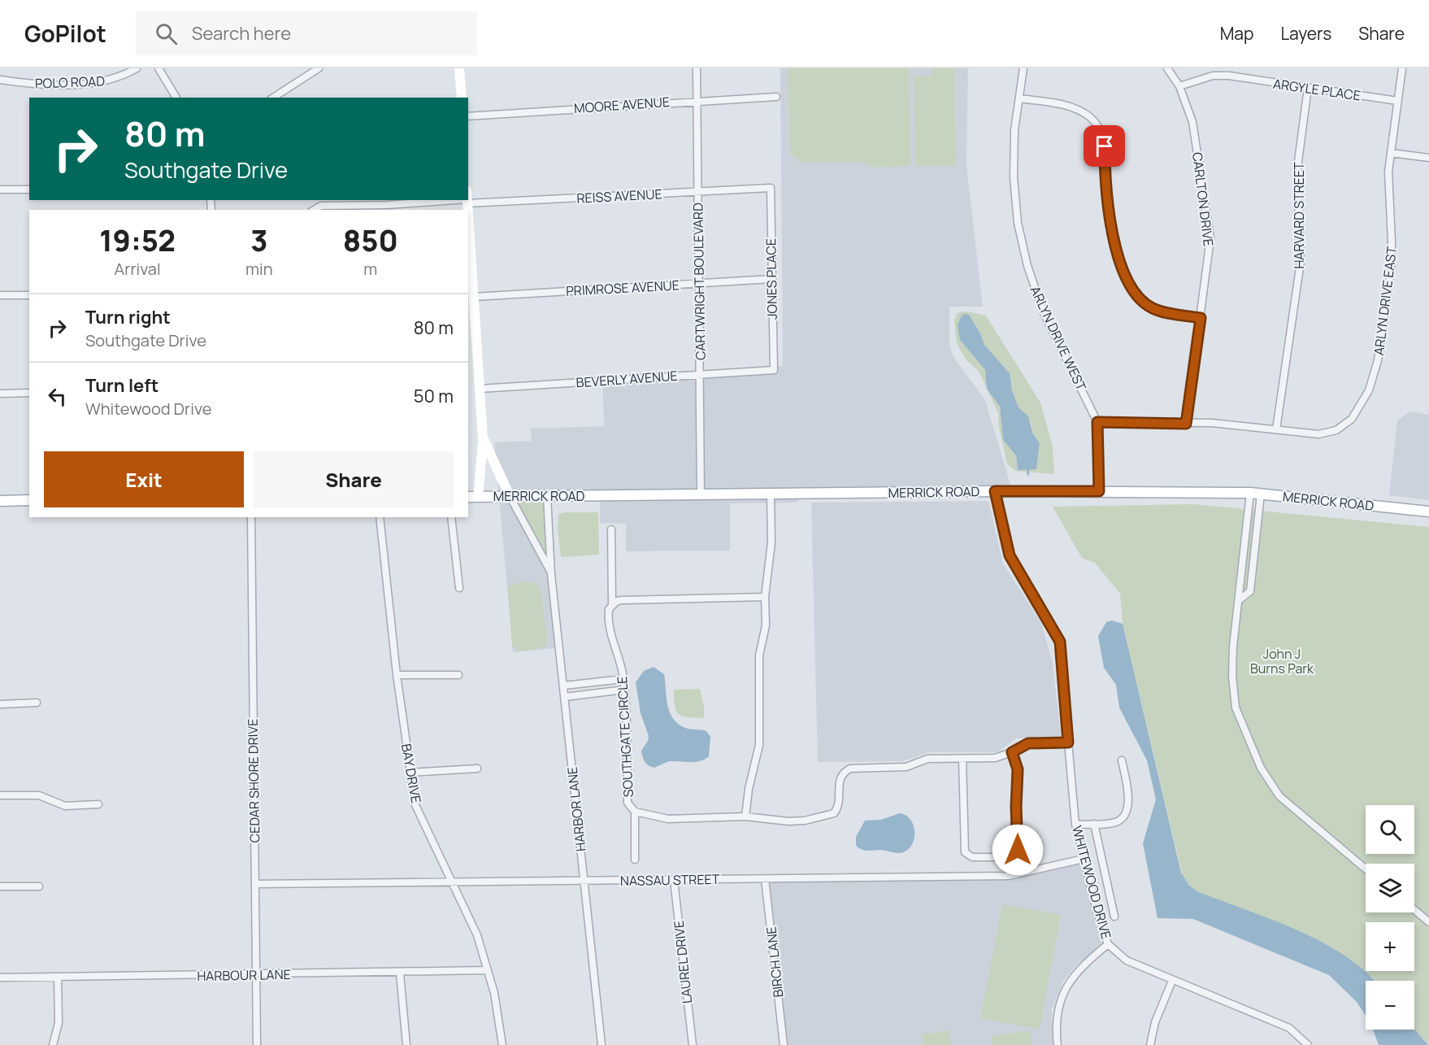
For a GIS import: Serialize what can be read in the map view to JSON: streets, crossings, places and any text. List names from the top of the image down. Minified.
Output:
{"streets":{"main road":["MERRICK ROAD"],"street":["POLO ROAD","ARGYLE PLACE","MOORE AVENUE","REISS AVENUE","CARLTON DRIVE","HARVARD STREET","JONES PLACE","CARTWRIGHT BOULEVARD","PRIMROSE AVENUE","ARLYN DRIVE EAST","ARLYN DRIVE WEST","BEVERLY AVENUE","SOUTHGATE CIRCLE","BAY DRIVE","CEDAR SHORE DRIVE","HARBOR LANE","NASSAU STREET","WHITEWOOD DRIVE","LAUREL DRIVE","BIRCH LANE","HARBOUR LANE"]},"crossings":[["ARGYLE PLACE","CARLTON DRIVE"],["ARGYLE PLACE","HARVARD STREET"],["ARGYLE PLACE","ARLYN DRIVE EAST"],["MOORE AVENUE","CARTWRIGHT BOULEVARD"],["REISS AVENUE","JONES PLACE"],["REISS AVENUE","CARTWRIGHT BOULEVARD"],["CARLTON DRIVE","ARLYN DRIVE EAST"],["HARVARD STREET","ARLYN DRIVE EAST"],["JONES PLACE","PRIMROSE AVENUE"],["JONES PLACE","BEVERLY AVENUE"],["CARTWRIGHT BOULEVARD","PRIMROSE AVENUE"],["CARTWRIGHT BOULEVARD","BEVERLY AVENUE"],["CARTWRIGHT BOULEVARD","MERRICK ROAD"],["ARLYN DRIVE EAST","ARLYN DRIVE WEST"],["ARLYN DRIVE WEST","MERRICK ROAD"],["MERRICK ROAD","HARBOR LANE"],["MERRICK ROAD","WHITEWOOD DRIVE"],["SOUTHGATE CIRCLE","WHITEWOOD DRIVE"],["BAY DRIVE","NASSAU STREET"],["BAY DRIVE","HARBOUR LANE"],["CEDAR SHORE DRIVE","NASSAU STREET"],["CEDAR SHORE DRIVE","HARBOUR LANE"],["HARBOR LANE","NASSAU STREET"],["NASSAU STREET","WHITEWOOD DRIVE"],["NASSAU STREET","LAUREL DRIVE"],["NASSAU STREET","BIRCH LANE"]],"parks":["John J Burns Park"],"page":{"header":"GoPilot","search":"Search here","nav":["Map","Layers","Share"],"turn":["80 m","Southgate Drive"],"eta":["19:52","Arrival","3","min","850","m"],"list":[{"name":"Turn right","note":"Southgate Drive","value":"80 m"},{"name":"Turn left","note":"Whitewood Drive","value":"50 m"}],"buttons":["Exit","Share"],"map_buttons":["+","−"]}}
